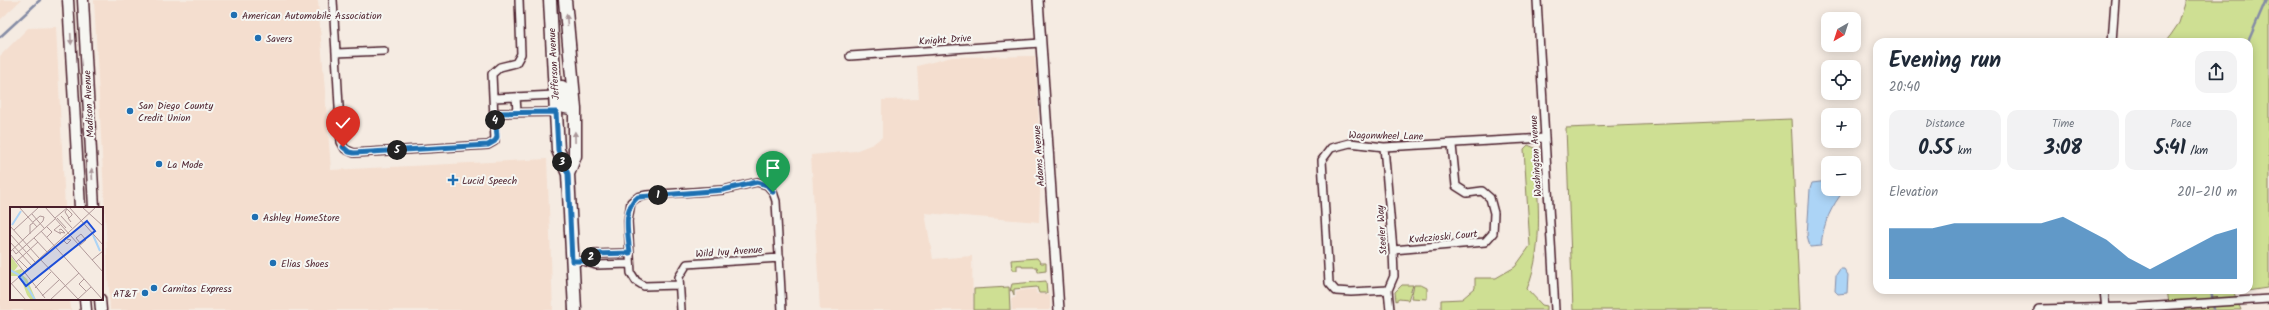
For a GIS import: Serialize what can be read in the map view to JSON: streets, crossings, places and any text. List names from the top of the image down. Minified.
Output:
{"streets":{"main road":["Jefferson Avenue","Madison Avenue"],"street":["Knight Drive","Wagonwheel Lane","Adams Avenue","Washington Avenue","Steeler Way","Kvdczioski Court","Wild Ivy Avenue"]},"crossings":[["Knight Drive","Adams Avenue"],["Wagonwheel Lane","Washington Avenue"],["Wagonwheel Lane","Steeler Way"],["Wagonwheel Lane","Kvdczioski Court"],["Steeler Way","Kvdczioski Court"]],"places":{"other":["American Automobile Association","Savers","San Diego County Credit Union","La Mode","Ashley HomeStore","Elias Shoes","Carnitas Express","AT&T"],"health":["Lucid Speech"]},"north":"bottom left","page":{"map_buttons":["+","−"],"heading":["Evening run","20:40"],"stats":[["Distance","0.55 km"],["Time","3:08"],["Pace","5:41 /km"]],"pins":["4","5","3","1","2"],"chart":["Elevation","201–210 m"]}}
